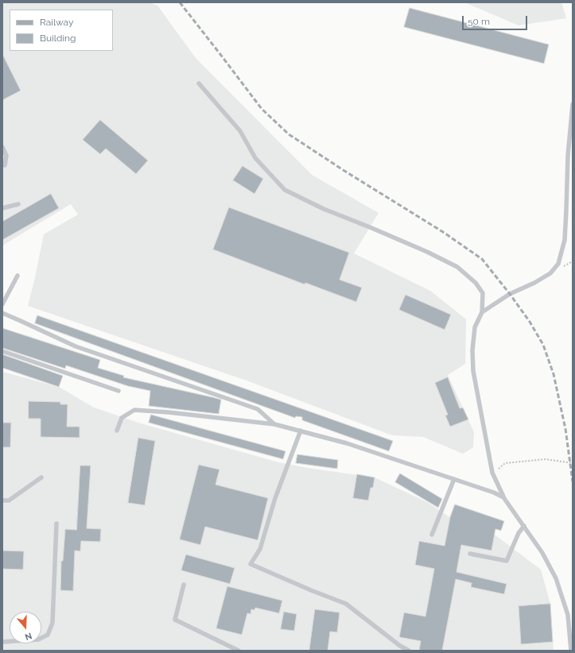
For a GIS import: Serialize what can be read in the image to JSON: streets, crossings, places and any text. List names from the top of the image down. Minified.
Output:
{"legend":["Railway","Building"],"scale_bar":"50 m","north":"bottom"}
